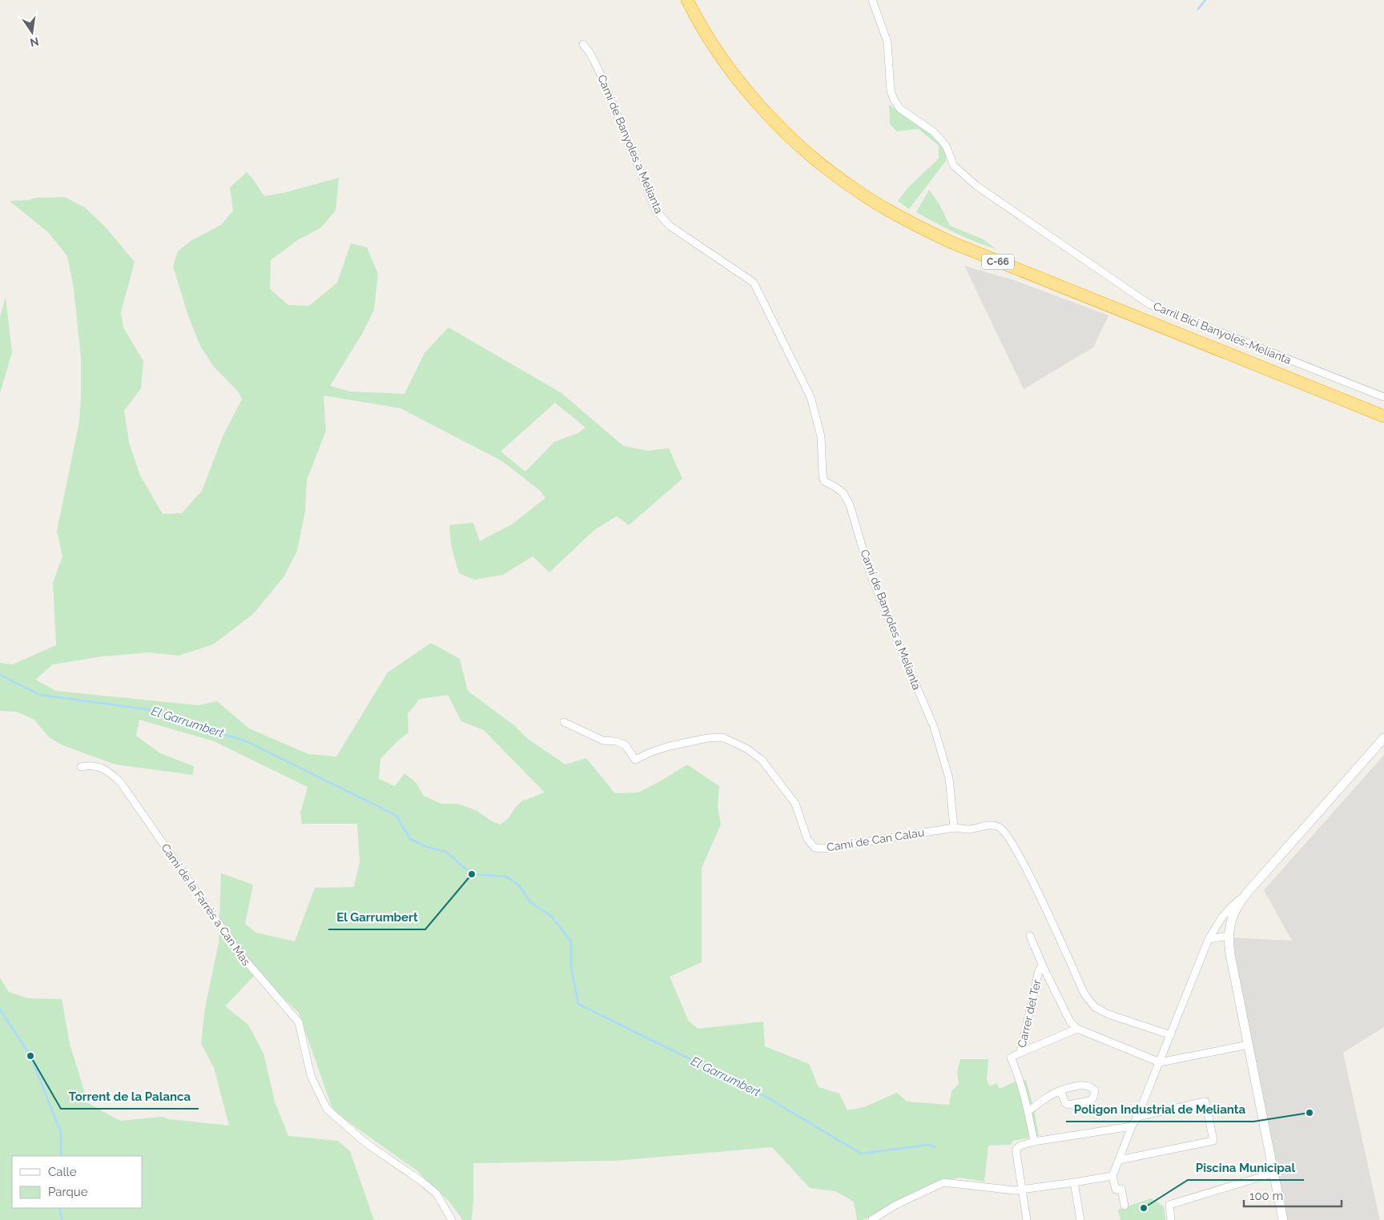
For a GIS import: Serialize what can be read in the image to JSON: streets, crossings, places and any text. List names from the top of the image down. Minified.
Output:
{"streets":{"highway":["C-66"],"street":["Camí de Banyoles a Melianta","Carril Bici Banyoles-Melianta","Camí de Can Calau","Camí de la Farrès a Can Mas","Carrer del Ter"]},"crossings":[["Camí de Banyoles a Melianta","Camí de Can Calau"]],"water":["El Garrumbert"],"places":["El Garrumbert","Torrent de la Palanca","Poligon Industrial de Melianta","Piscina Municipal"],"legend":["Calle","Parque"],"scale_bar":"100 m","north":"bottom"}
